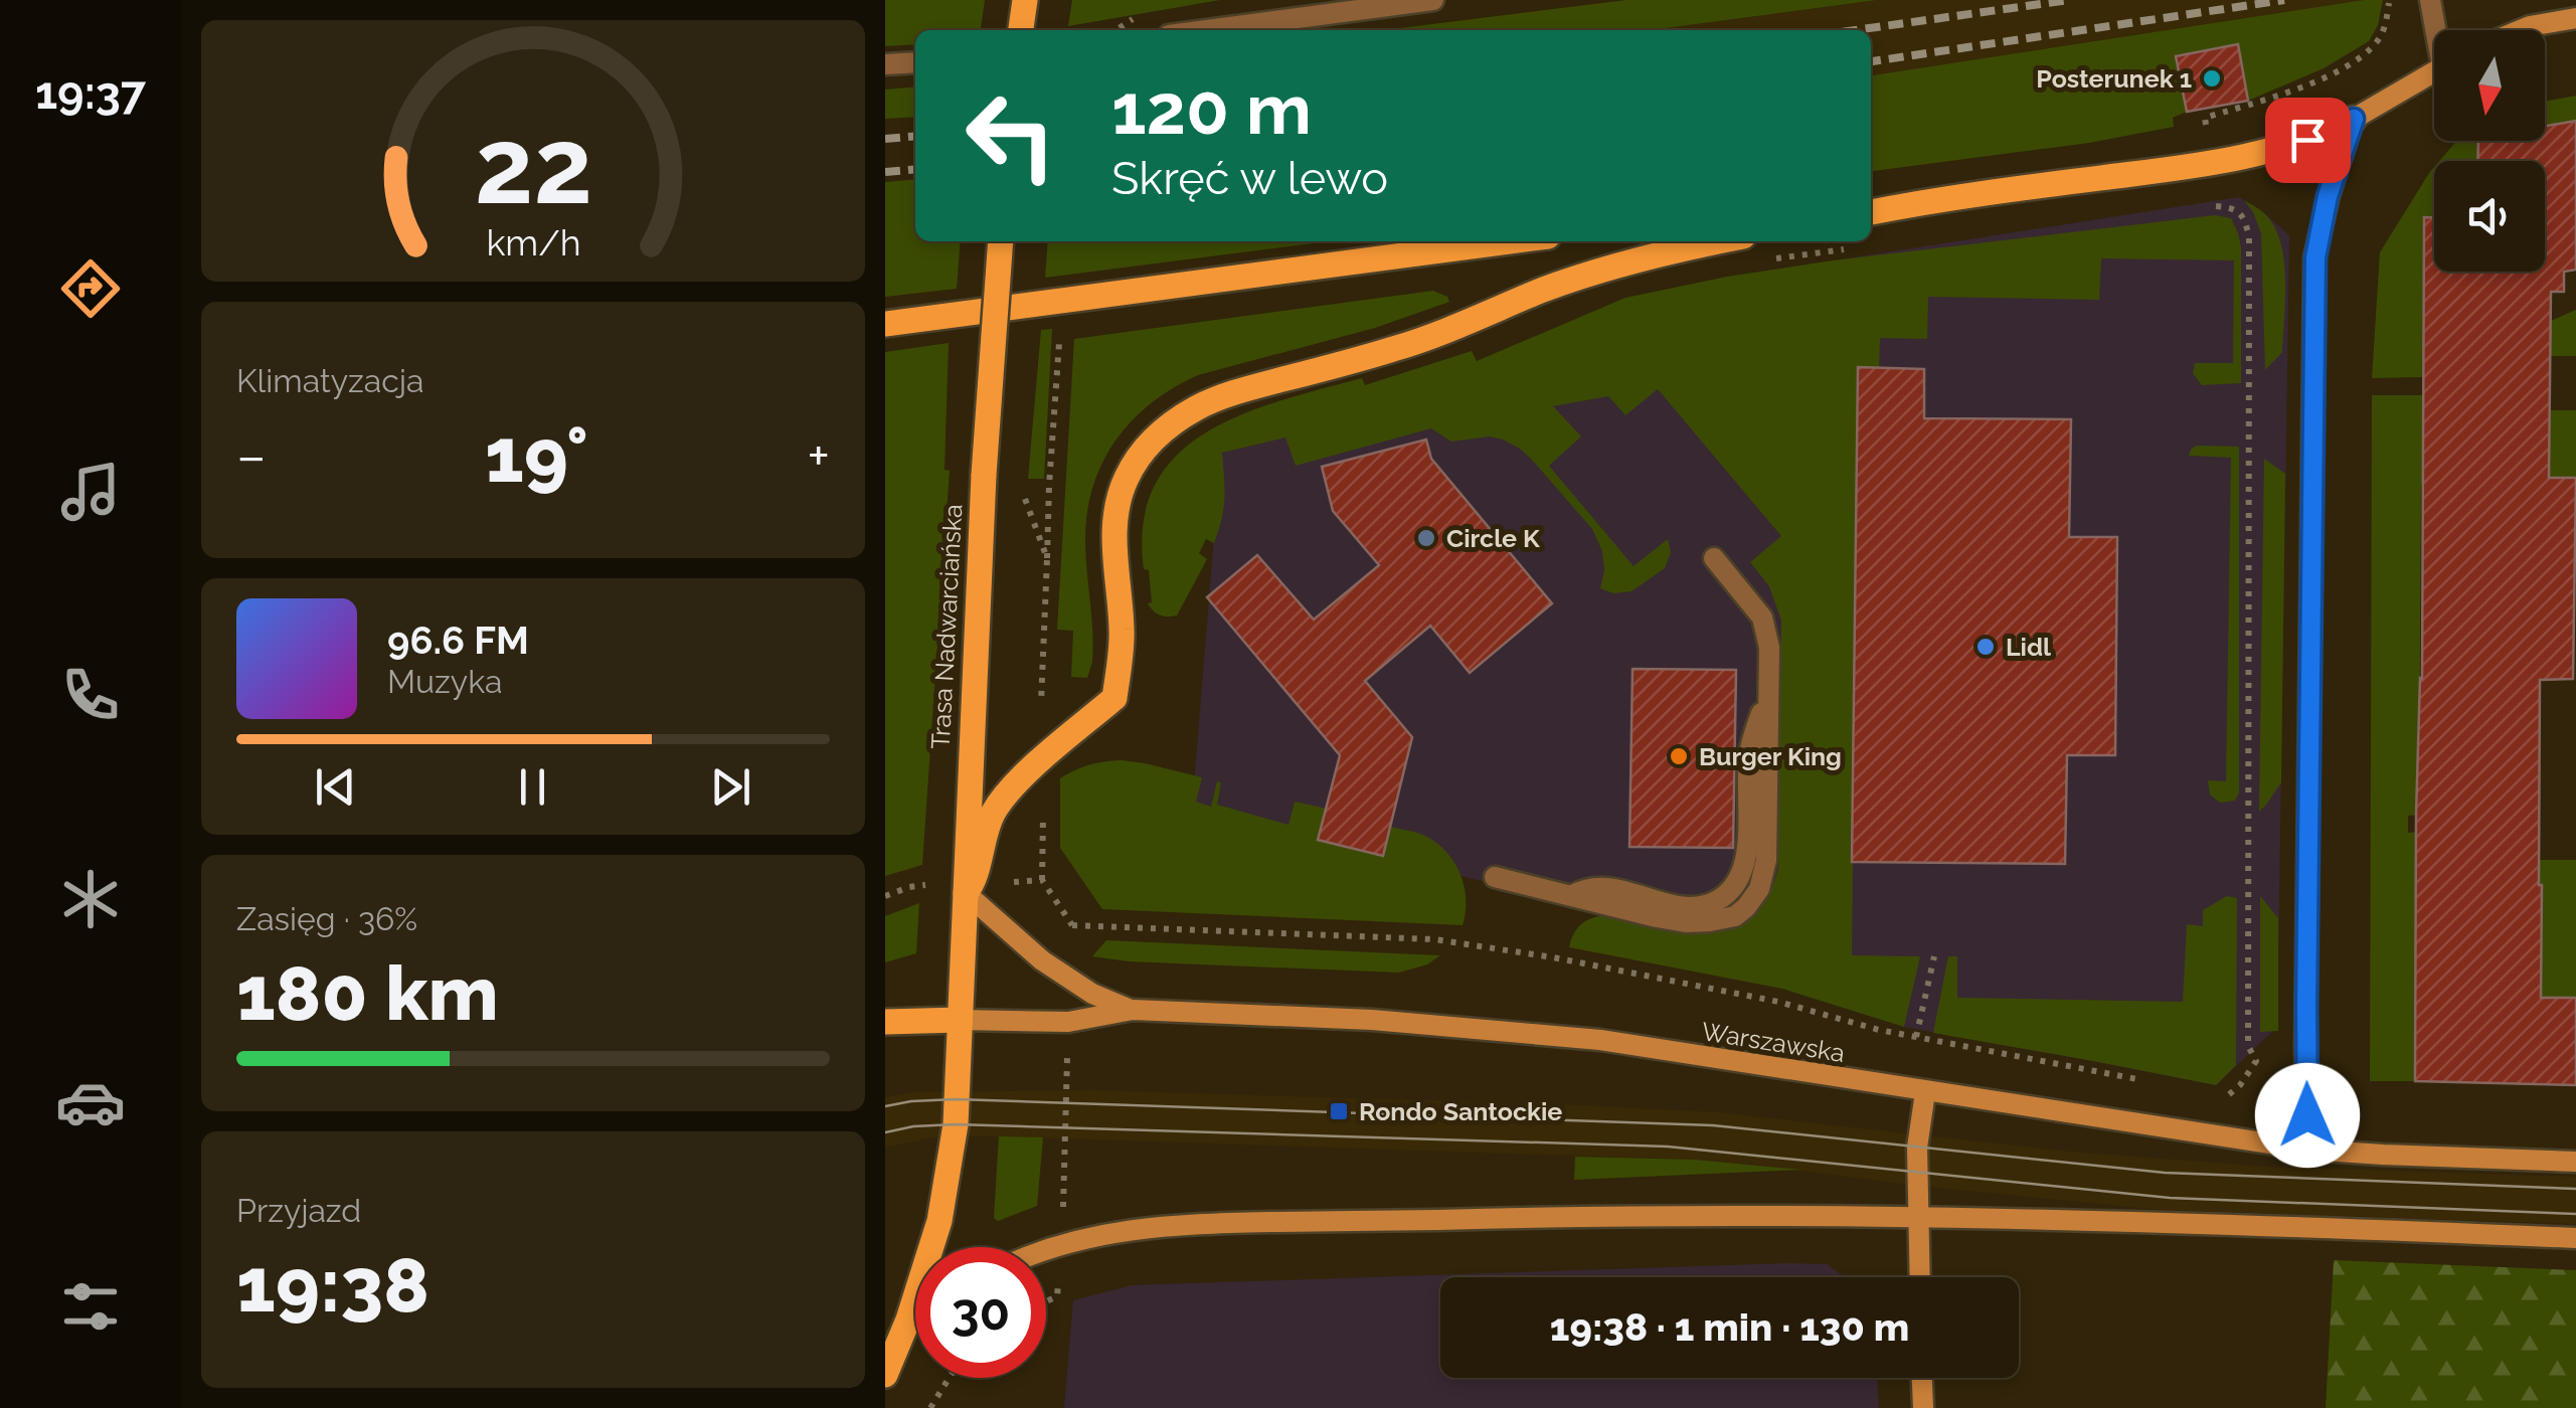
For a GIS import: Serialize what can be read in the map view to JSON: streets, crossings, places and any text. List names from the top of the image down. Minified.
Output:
{"streets":{"main road":["Trasa Nadwarciańska","Warszawska"]},"crossings":[["Trasa Nadwarciańska","Warszawska"]],"places":{"other":["Posterunek 1","Circle K","Lidl","Burger King"],"transit":["Rondo Santockie"]},"north":"bottom","page":{"tabs":"19:37","turn":["120 m","Skręć w lewo"],"tile":["Klimatyzacja",["Zasięg · 36%","180 km"],["Przyjazd","19:38"]],"heat":["−","19°","+"],"song":["96.6 FM","Muzyka"],"limit":"30","trip":"19:38 · 1 min · 130 m","gauge":["22","km/h"]}}
